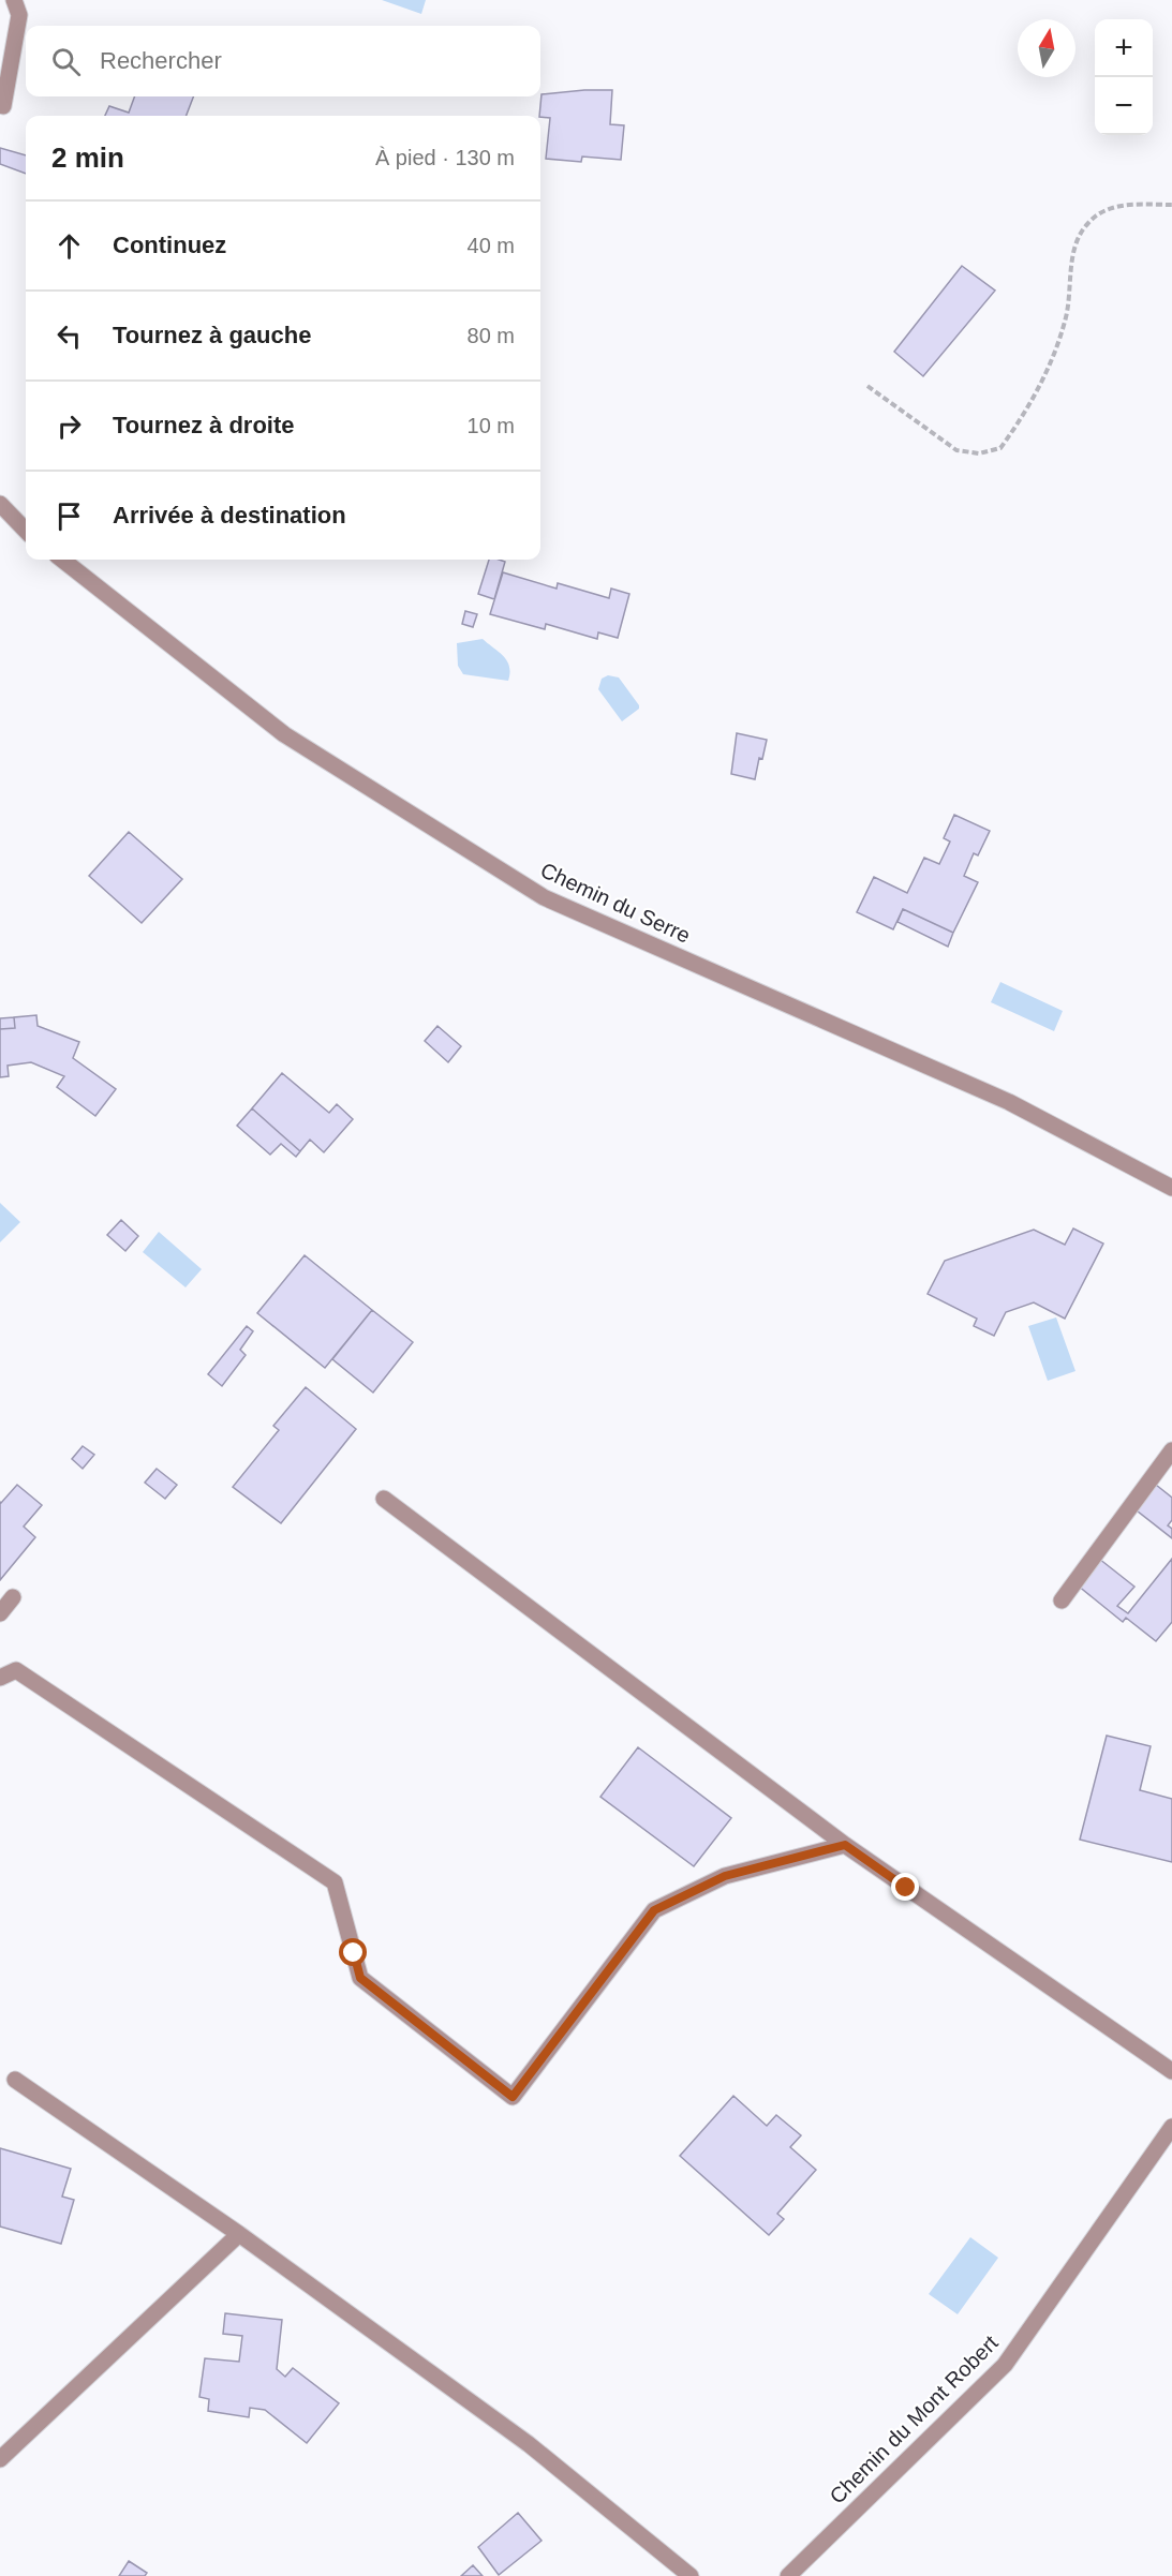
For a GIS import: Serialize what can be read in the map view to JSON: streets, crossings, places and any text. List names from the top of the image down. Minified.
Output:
{"streets":{"street":["Chemin du Serre","Chemin du Mont Robert"]},"north":"top","page":{"map_buttons":["+","−"],"search":"Rechercher","heading":["2 min","À pied · 130 m"],"list":[["Continuez","40 m"],["Tournez à gauche","80 m"],["Tournez à droite","10 m"],"Arrivée à destination"]}}
